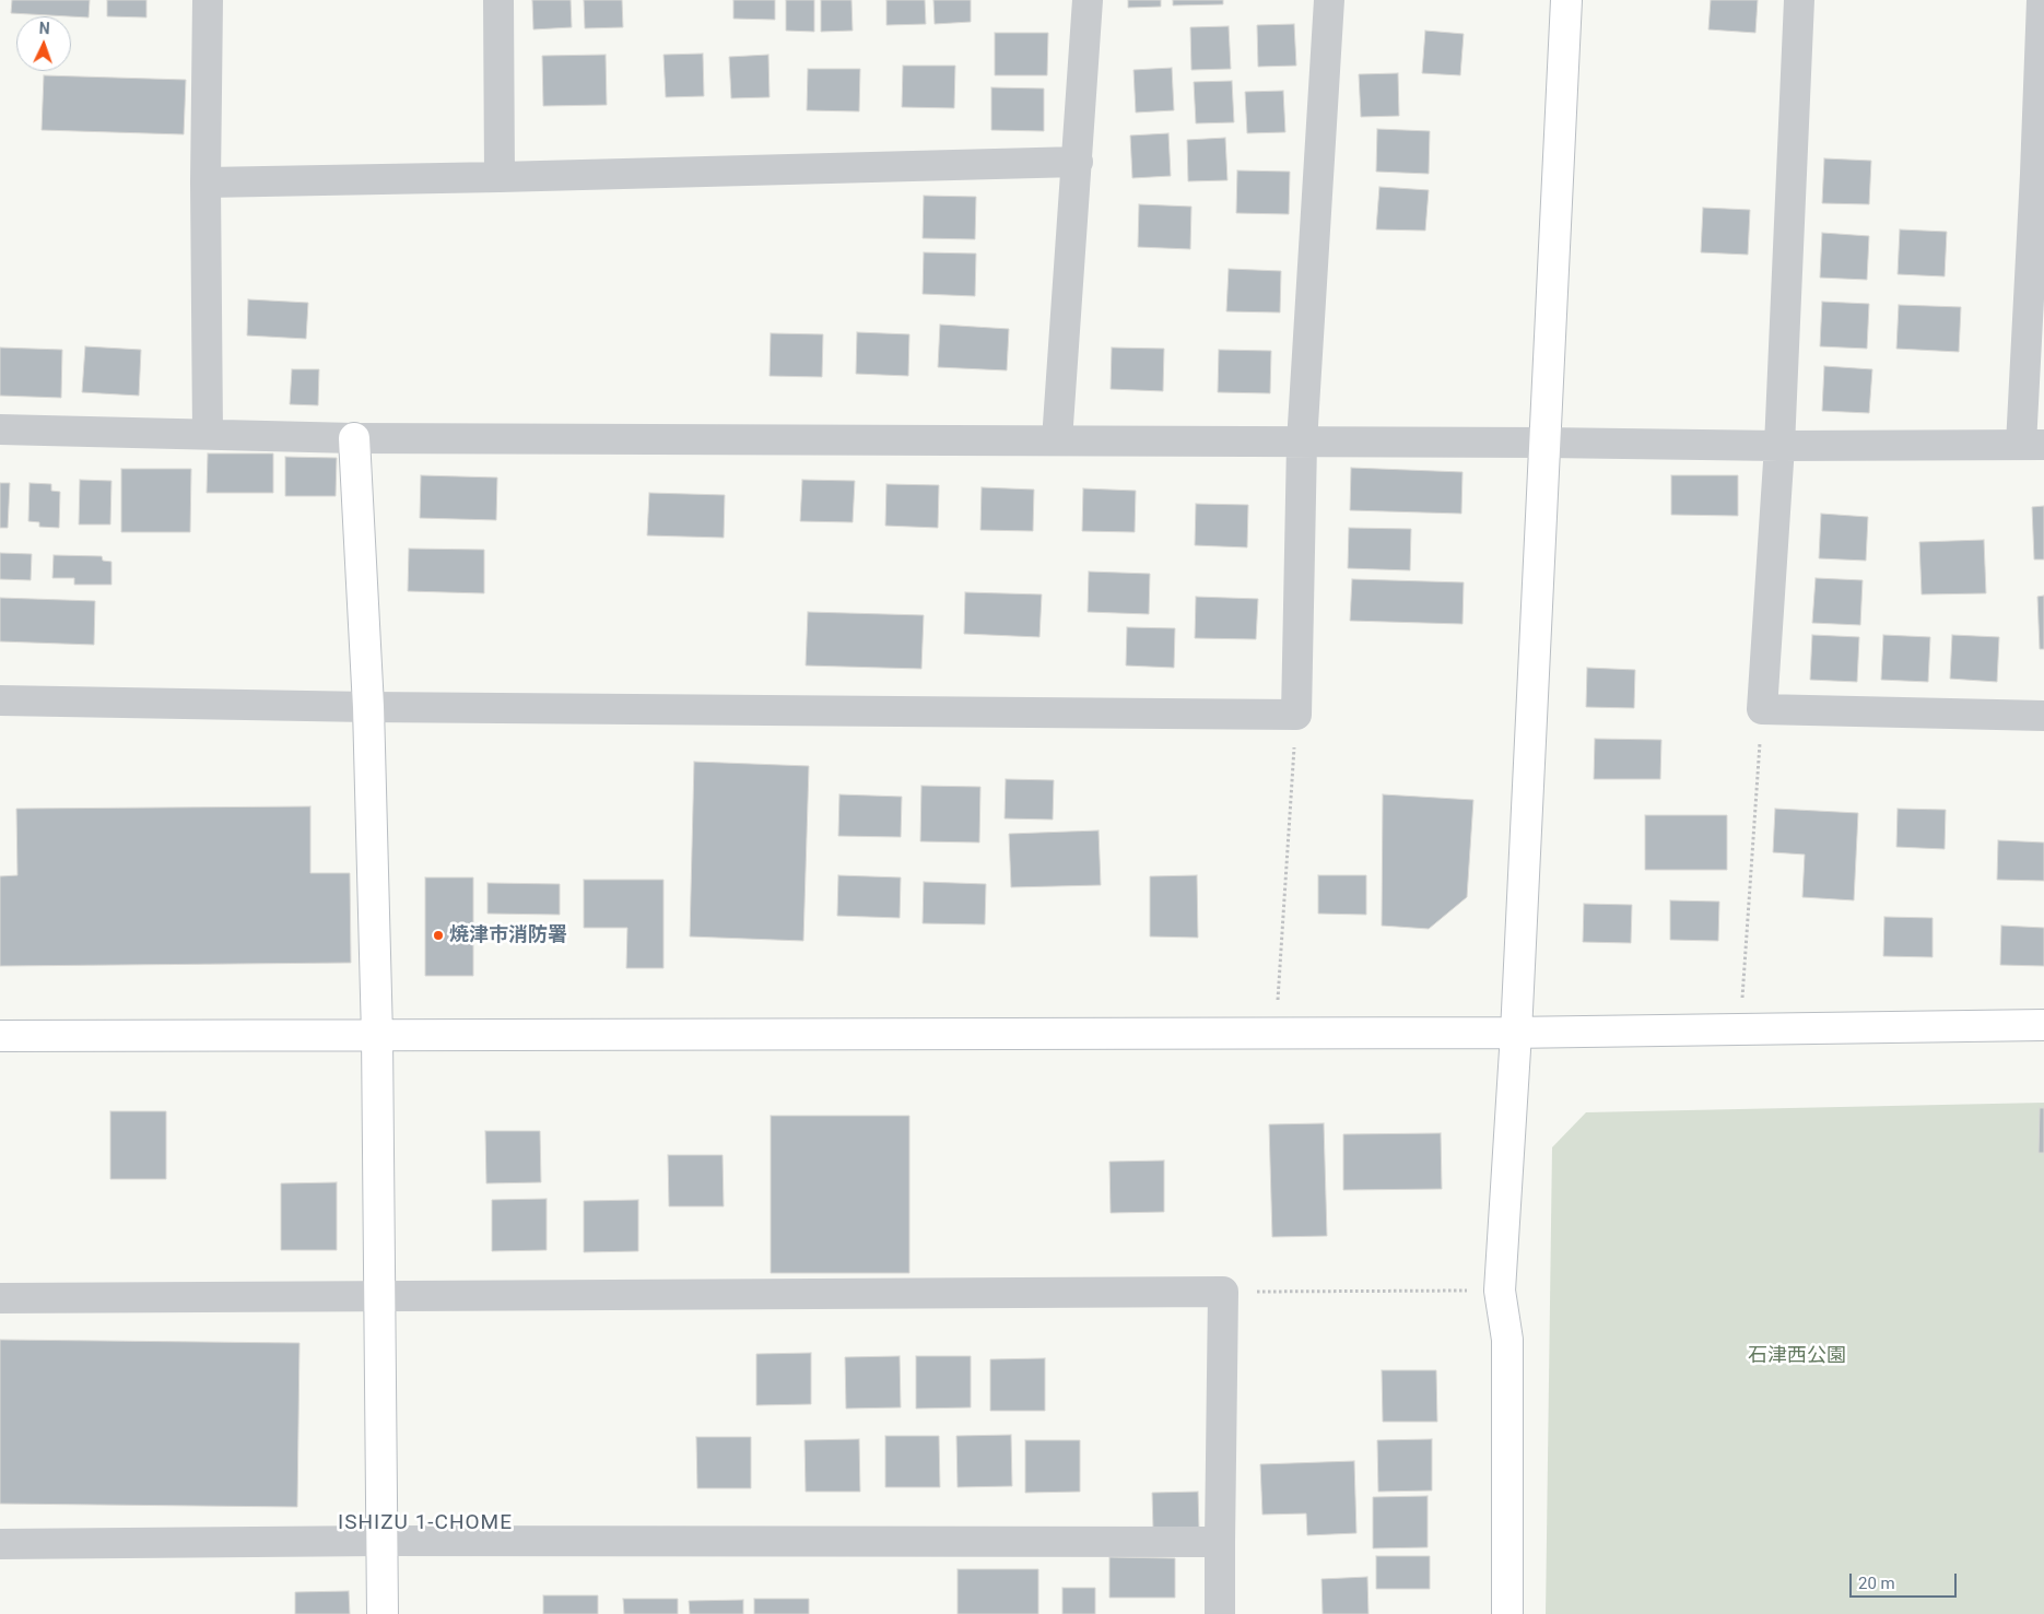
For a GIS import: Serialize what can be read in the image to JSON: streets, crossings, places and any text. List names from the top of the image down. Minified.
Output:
{"districts":["ISHIZU 1-CHOME"],"parks":["石津西公園"],"places":["焼津市消防署"],"scale_bar":"20 m","north":"top"}
